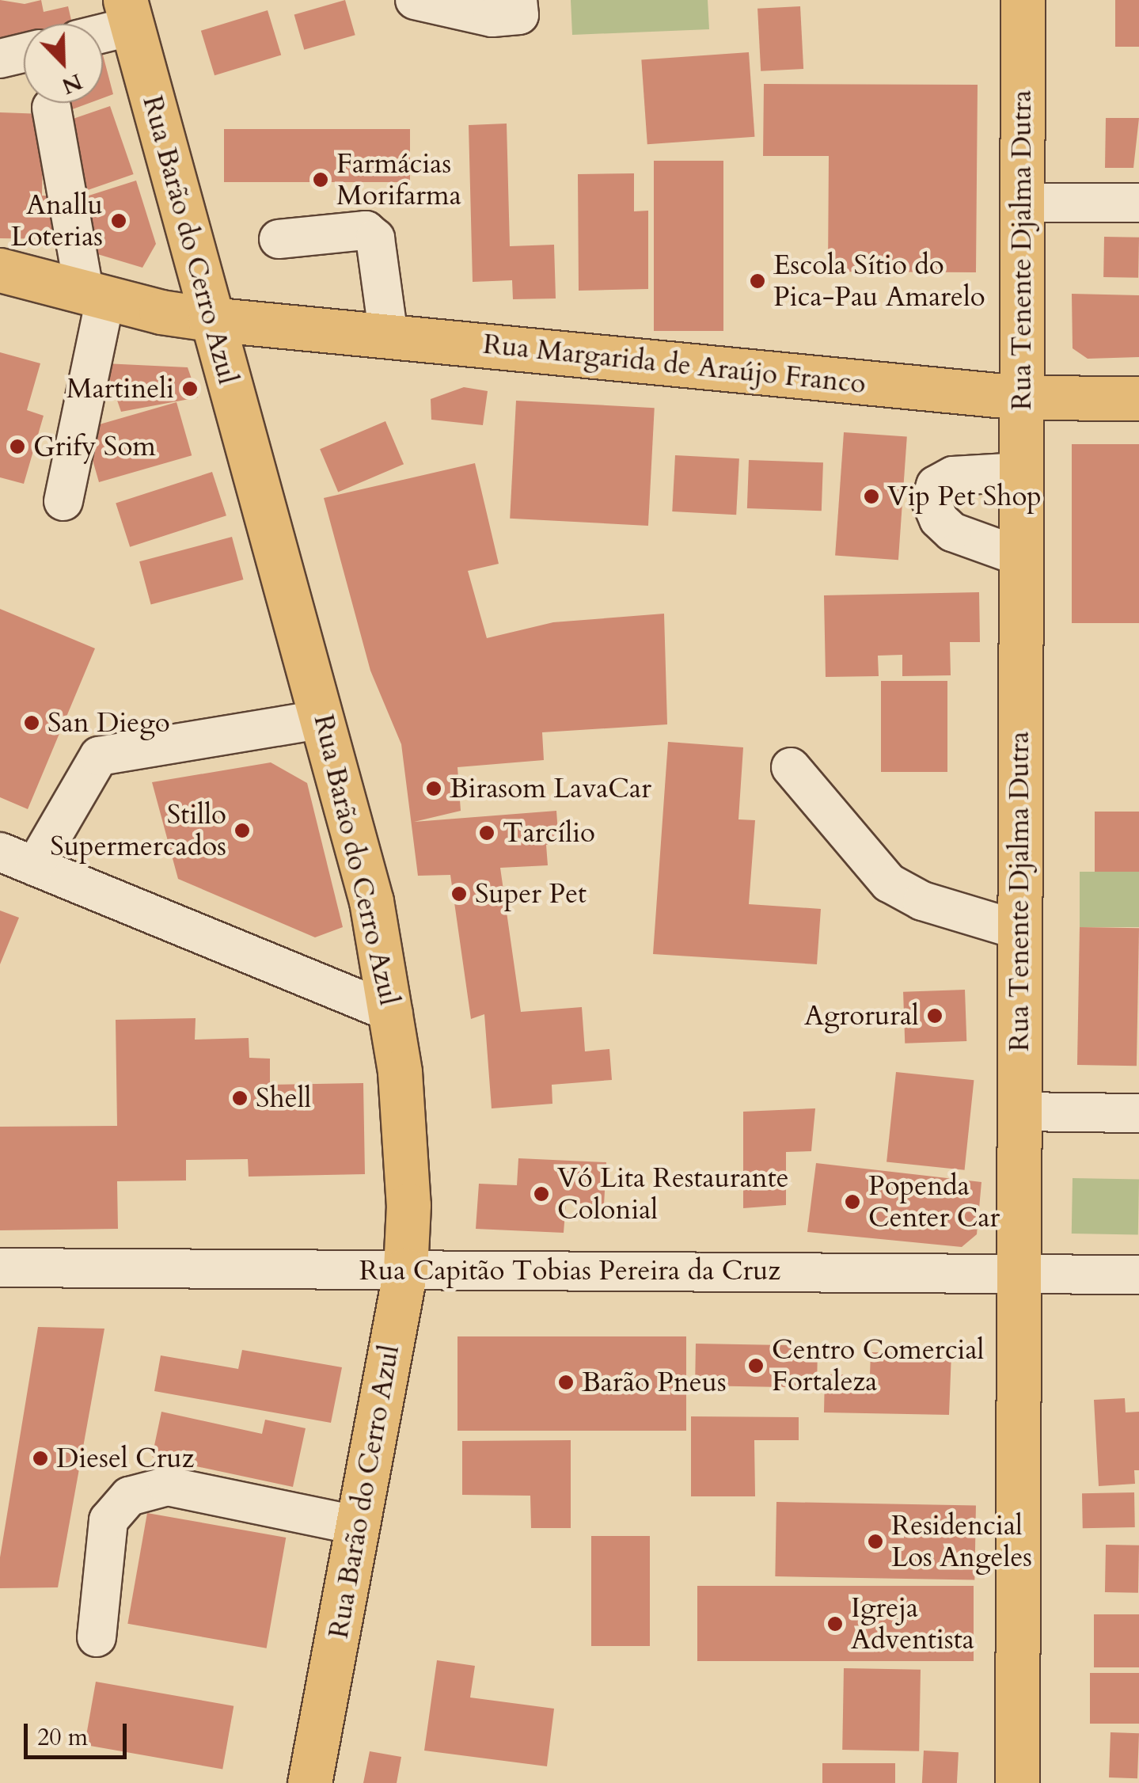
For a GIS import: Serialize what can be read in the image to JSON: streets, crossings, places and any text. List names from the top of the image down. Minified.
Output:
{"streets":{"main road":["Rua Barão do Cerro Azul","Rua Tenente Djalma Dutra","Rua Margarida de Araújo Franco"],"street":["Rua Capitão Tobias Pereira da Cruz"]},"crossings":[["Rua Barão do Cerro Azul","Rua Margarida de Araújo Franco"],["Rua Barão do Cerro Azul","Rua Capitão Tobias Pereira da Cruz"],["Rua Tenente Djalma Dutra","Rua Margarida de Araújo Franco"],["Rua Tenente Djalma Dutra","Rua Capitão Tobias Pereira da Cruz"]],"places":["Farmácias Morifarma","Anallu Loterias","Escola Sítio do Pica-Pau Amarelo","Martineli","Grify Som","Vip Pet Shop","San Diego","Birasom LavaCar","Stillo Supermercados","Tarcílio","Super Pet","Agrorural","Shell","Vó Lita Restaurante Colonial","Popenda Center Car","Centro Comercial Fortaleza","Barão Pneus","Diesel Cruz","Residencial Los Angeles","Igreja Adventista"],"scale_bar":"20 m","north":"bottom right"}
